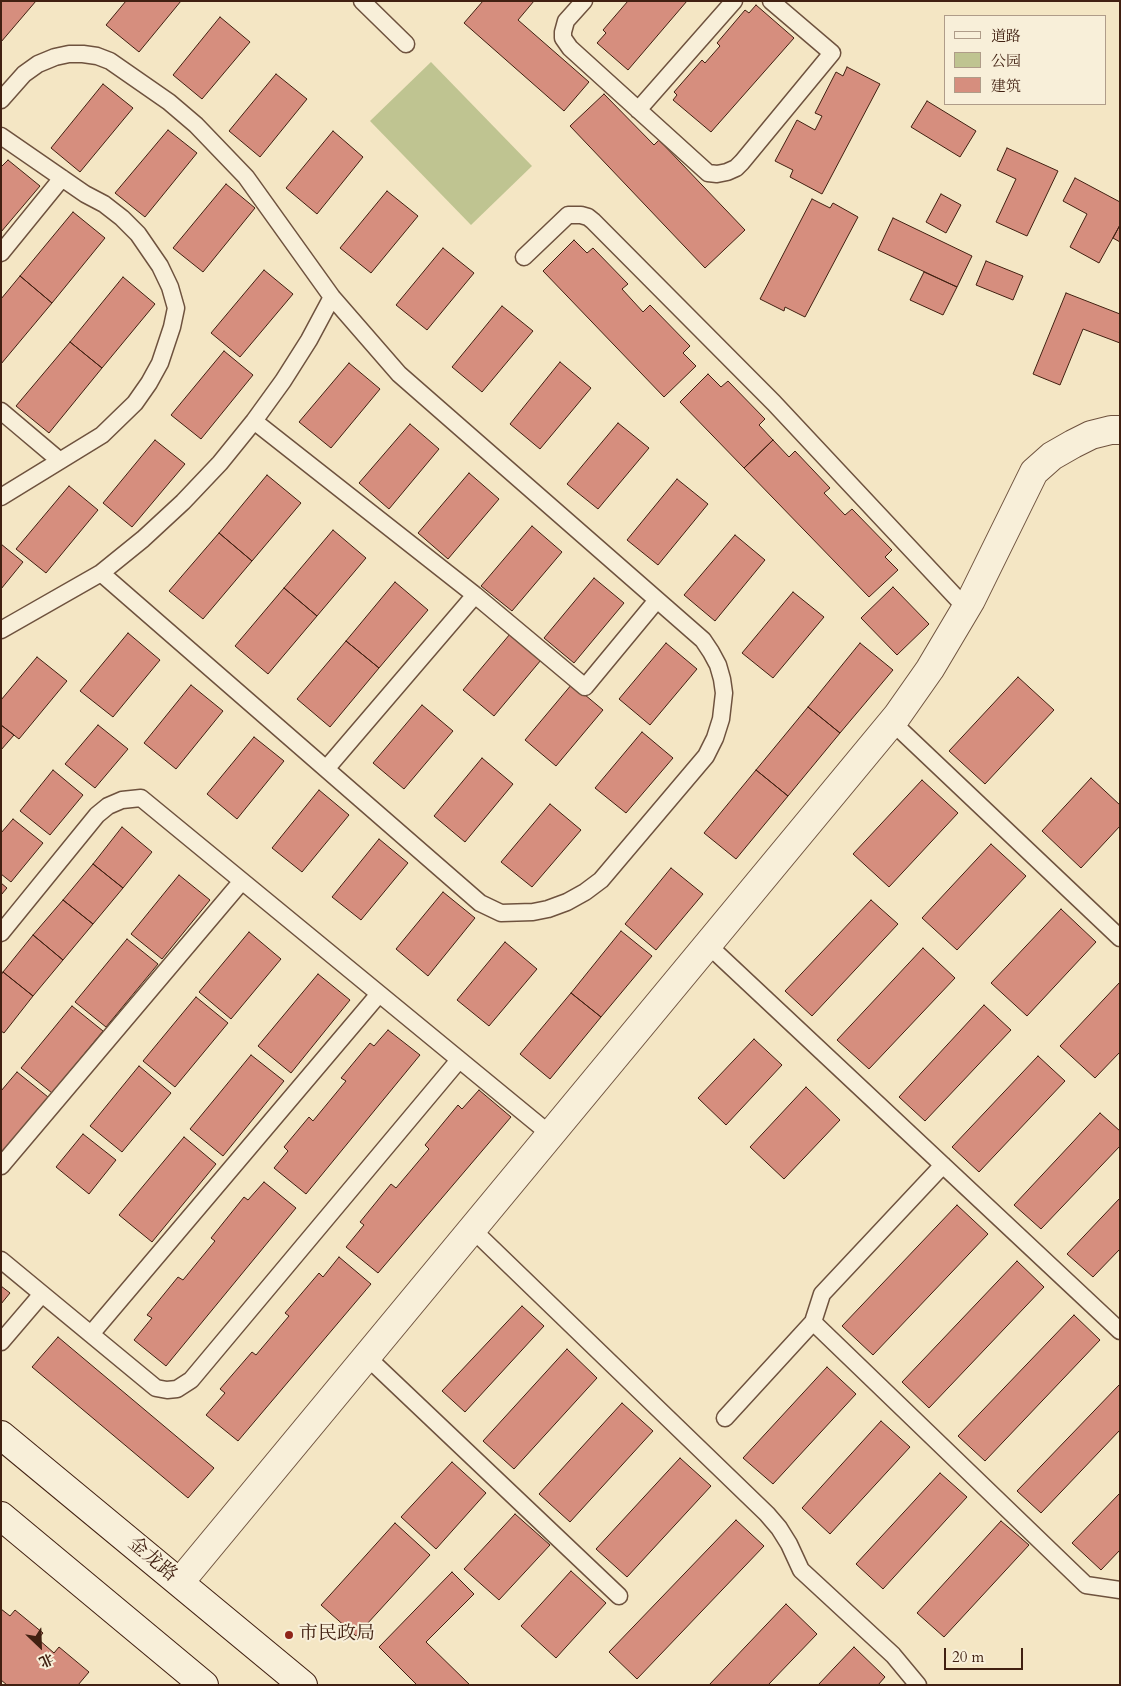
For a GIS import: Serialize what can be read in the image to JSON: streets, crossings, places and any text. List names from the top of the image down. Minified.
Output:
{"streets":{"street":["金龙路"]},"places":["市民政局"],"legend":["道路","公园","建筑"],"scale_bar":"20 m","north":"bottom right"}
